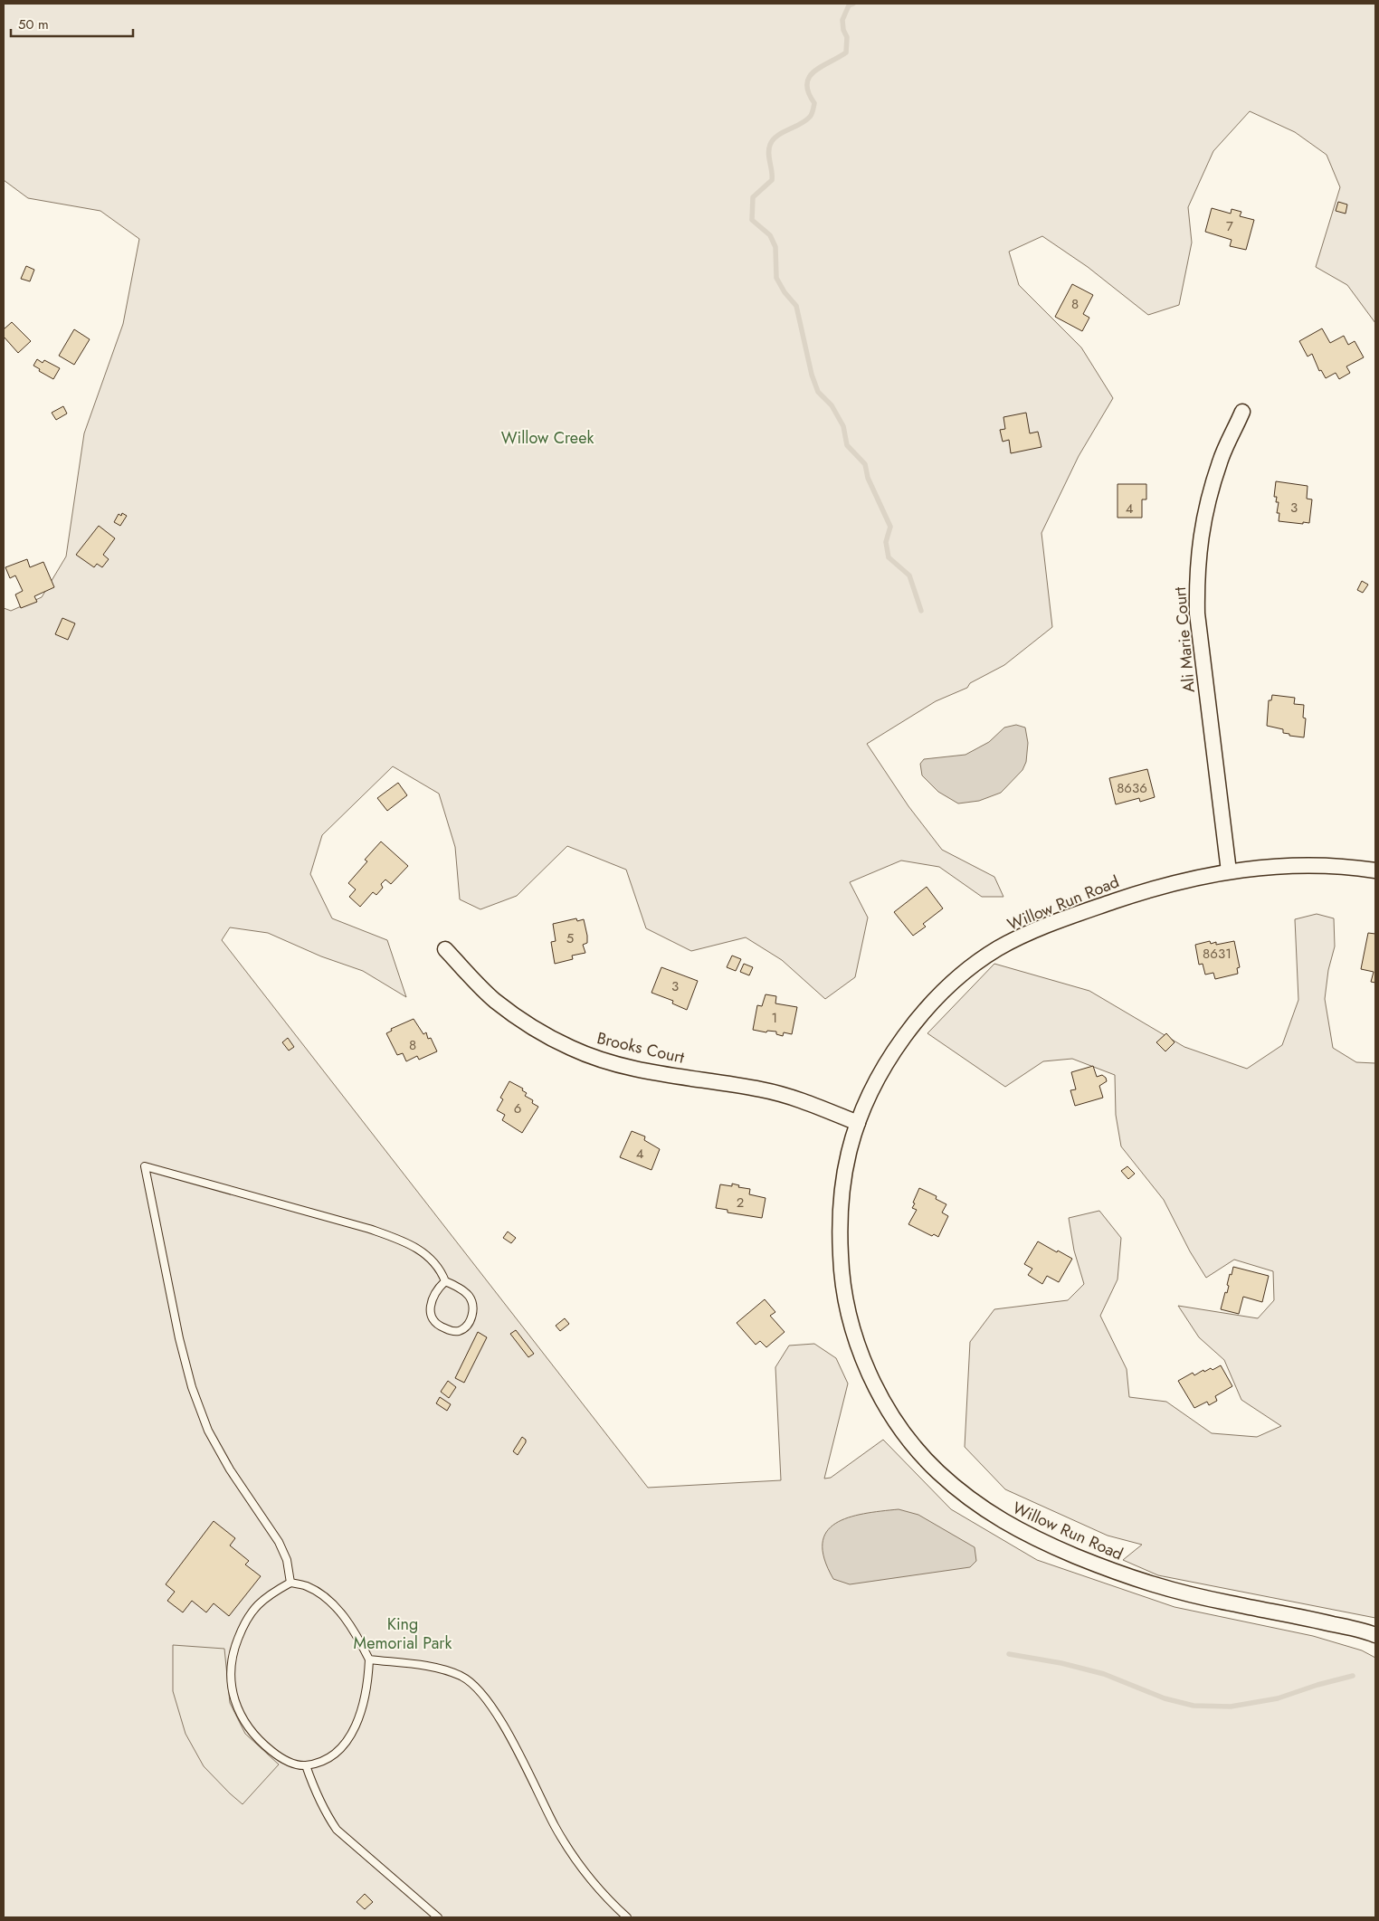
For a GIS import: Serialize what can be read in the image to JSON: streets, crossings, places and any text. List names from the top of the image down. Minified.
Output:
{"streets":{"street":["Ali Marie Court","Willow Run Road","Brooks Court"]},"crossings":[["Ali Marie Court","Willow Run Road"],["Willow Run Road","Brooks Court"]],"parks":["Willow Creek","King Memorial Park"],"house_numbers":["7","8","3","4","8636","5","8631","3","1","8","6","4","2"],"scale_bar":"50 m"}
